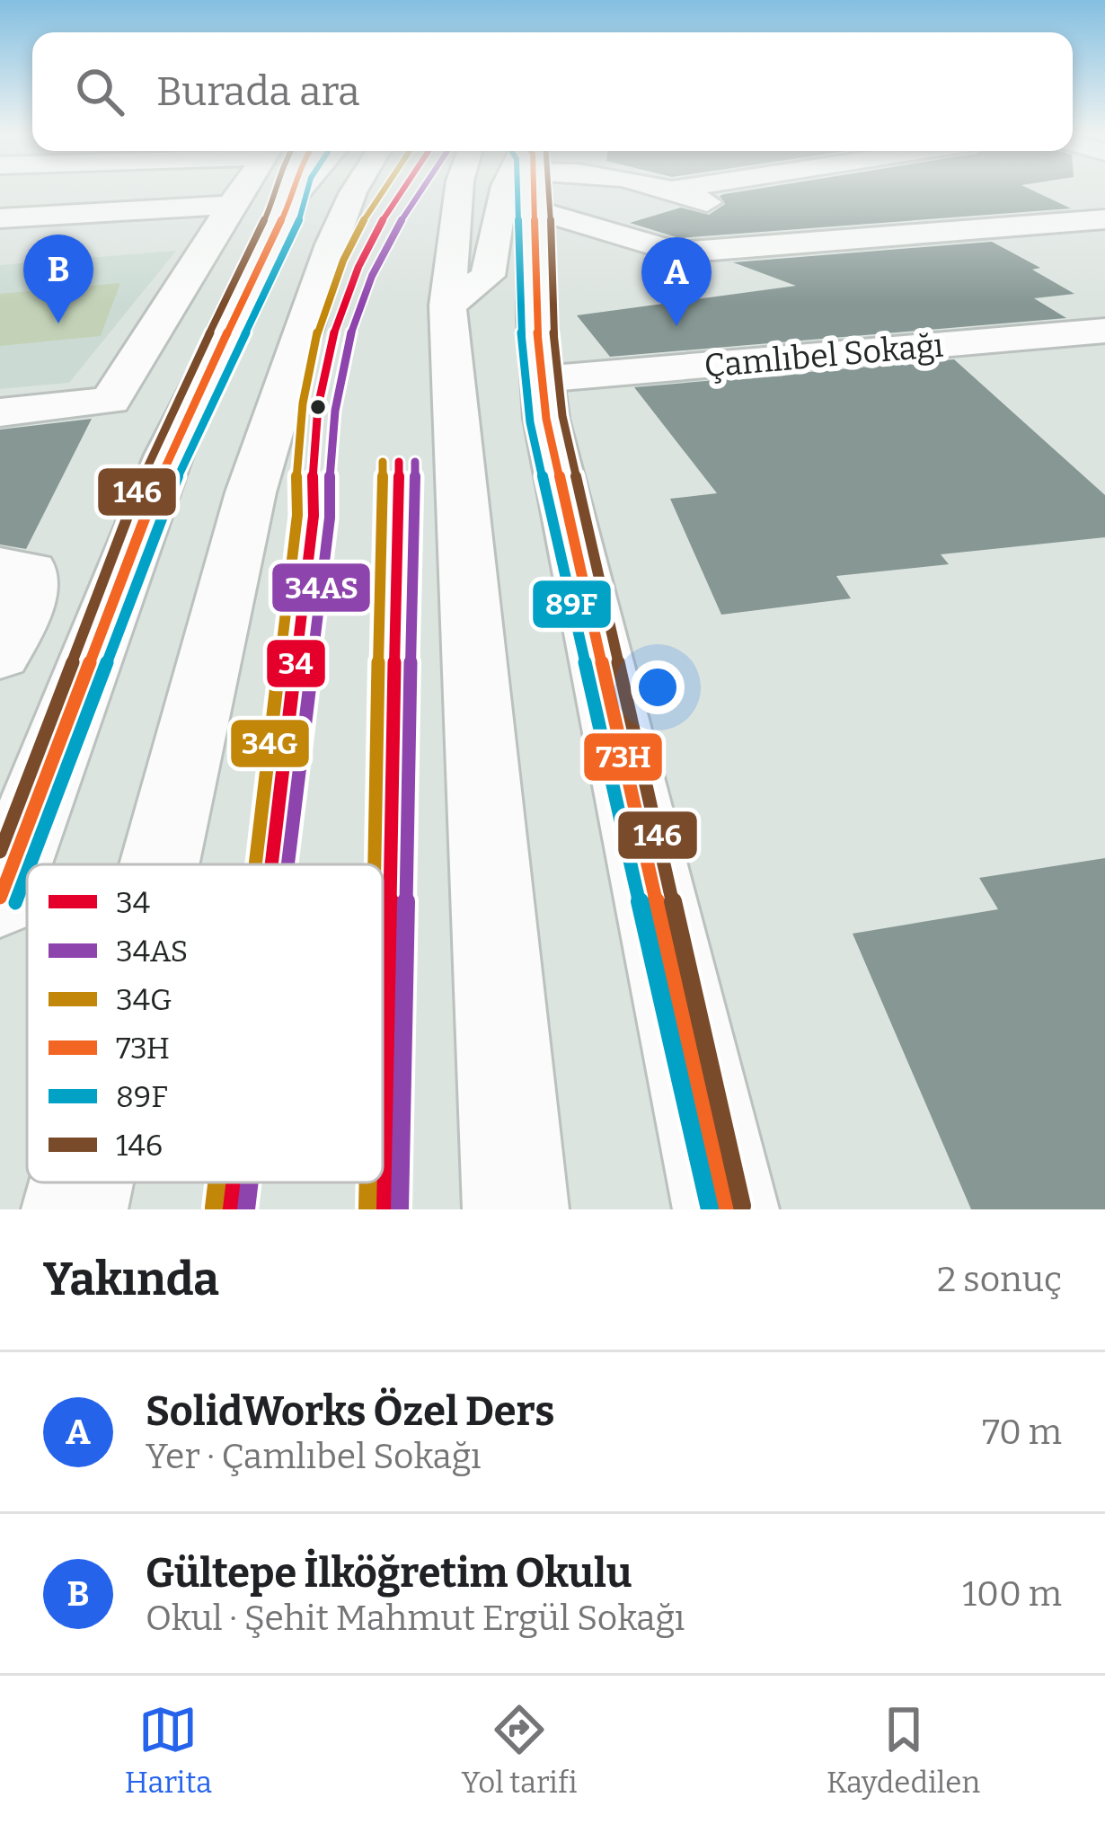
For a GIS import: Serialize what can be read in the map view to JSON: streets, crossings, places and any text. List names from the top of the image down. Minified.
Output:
{"streets":{"main road":["Çamlıbel Sokağı"]},"lines":["transit line 34","transit line 34AS","transit line 34G","transit line 73H","transit line 89F","transit line 146"],"legend":["34","34AS","34G","73H","89F","146"],"page":{"search":"Burada ara","pins":["B","A"],"heading":["Yakında","2 sonuç"],"list":[{"mark":"A","name":"SolidWorks Özel Ders","note":"Yer · Çamlıbel Sokağı","value":"70 m"},{"mark":"B","name":"Gültepe İlköğretim Okulu","note":"Okul · Şehit Mahmut Ergül Sokağı","value":"100 m"}],"nav":["Harita","Yol tarifi","Kaydedilen"]}}
